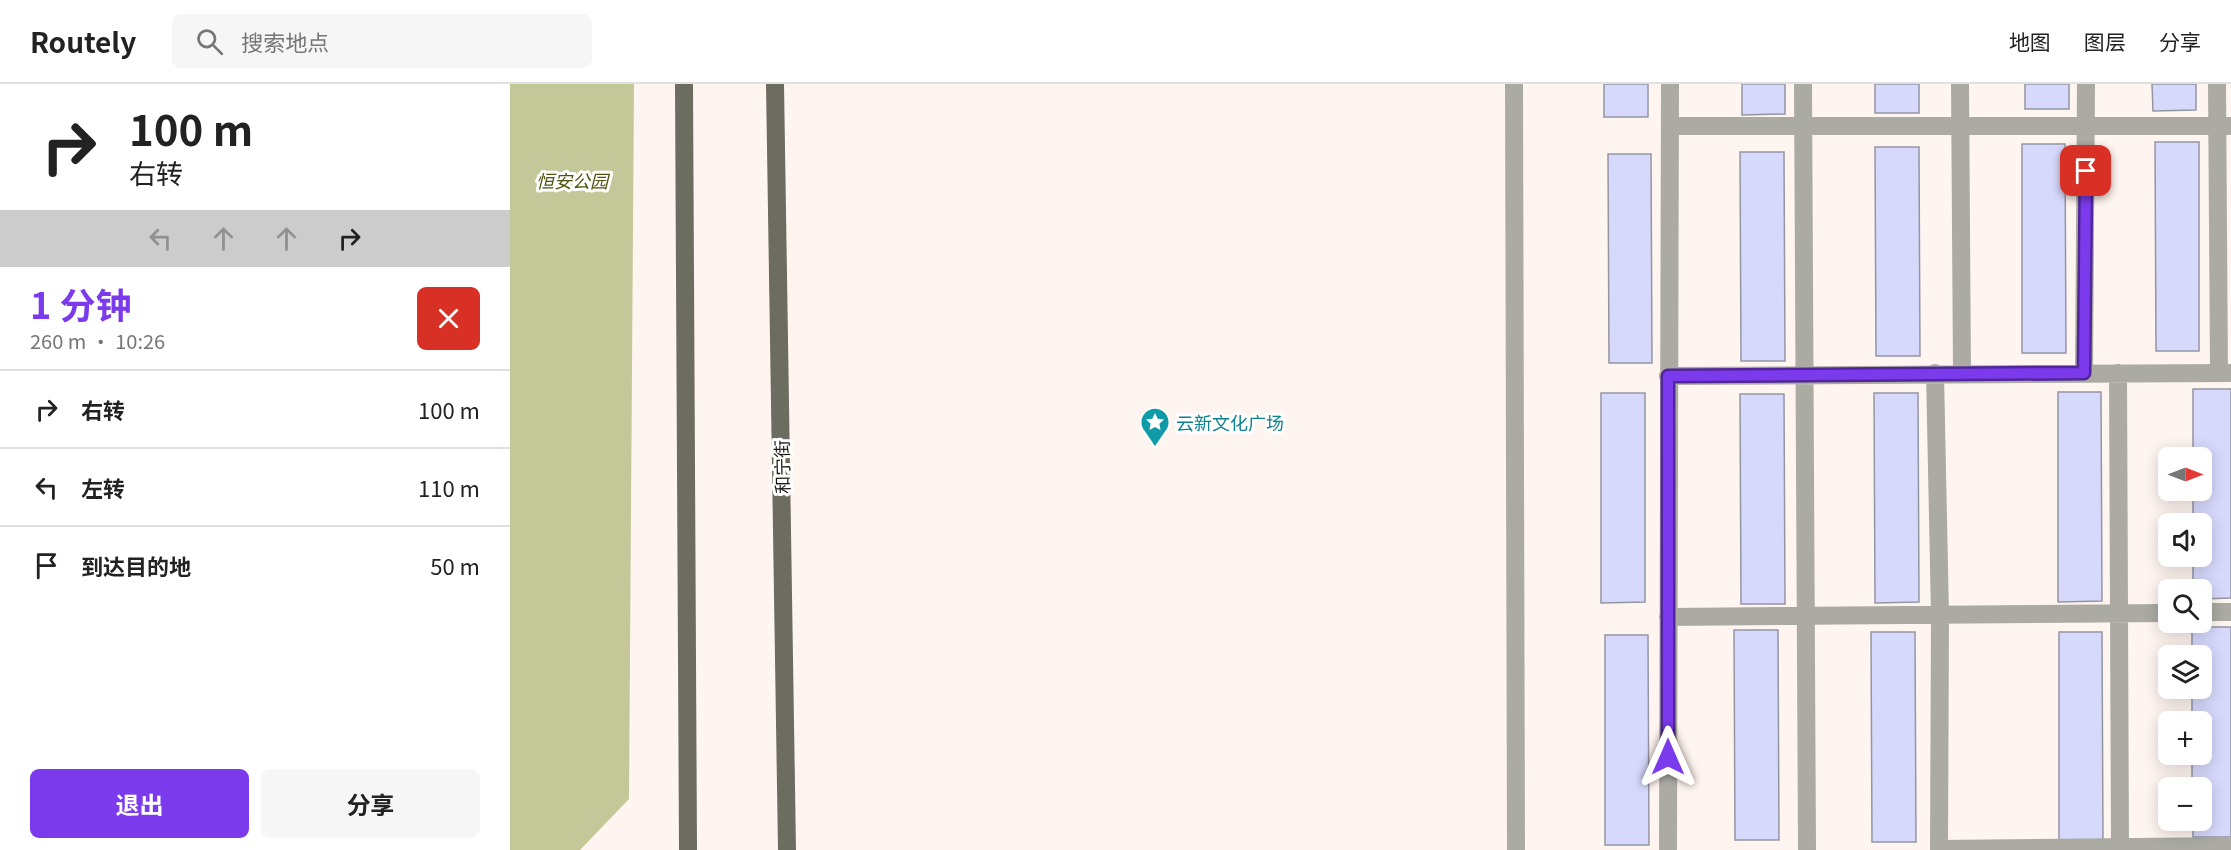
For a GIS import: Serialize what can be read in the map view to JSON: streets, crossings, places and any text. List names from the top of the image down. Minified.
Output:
{"streets":{"main road":["和宁街"]},"parks":["恒安公园"],"places":{"place":["云新文化广场"]},"north":"right","page":{"header":"Routely","search":"搜索地点","nav":["地图","图层","分享"],"turn":["100 m","右转"],"heading":["1 分钟","260 m · 10:26"],"list":[{"name":"右转","value":"100 m"},{"name":"左转","value":"110 m"},{"name":"到达目的地","value":"50 m"}],"map_buttons":["+","−"],"buttons":["退出","分享"]}}
